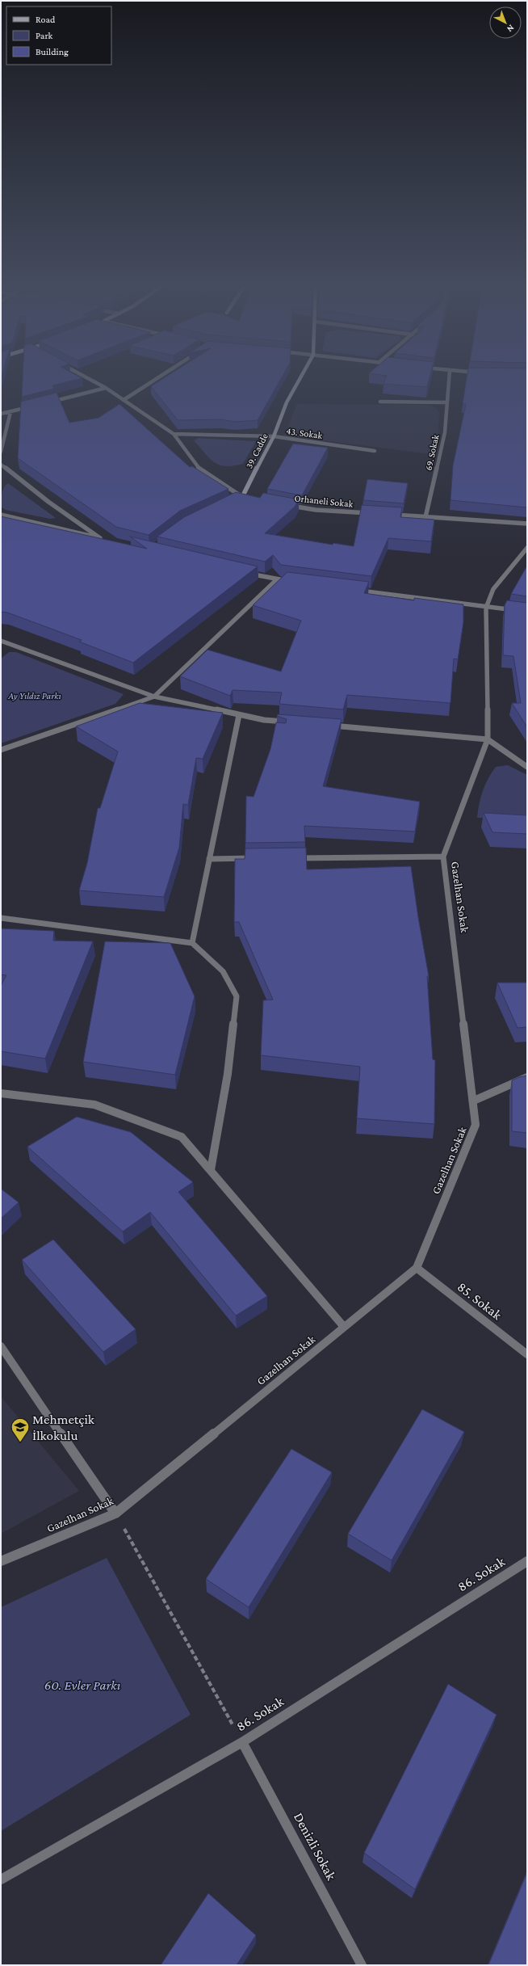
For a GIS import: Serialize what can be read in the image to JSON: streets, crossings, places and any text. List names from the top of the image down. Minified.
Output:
{"streets":{"street":["43. Sokak","39. Cadde","69. Sokak","Orhaneli Sokak","Gazelhan Sokak","85. Sokak","86. Sokak","Denizli Sokak"]},"crossings":[["43. Sokak","39. Cadde"],["Gazelhan Sokak","85. Sokak"],["86. Sokak","Denizli Sokak"]],"parks":["Ay Yıldız Parkı","60. Evler Parkı"],"places":{"school or university":["Mehmetçik İlkokulu"]},"legend":["Road","Park","Building"],"north":"bottom right"}
